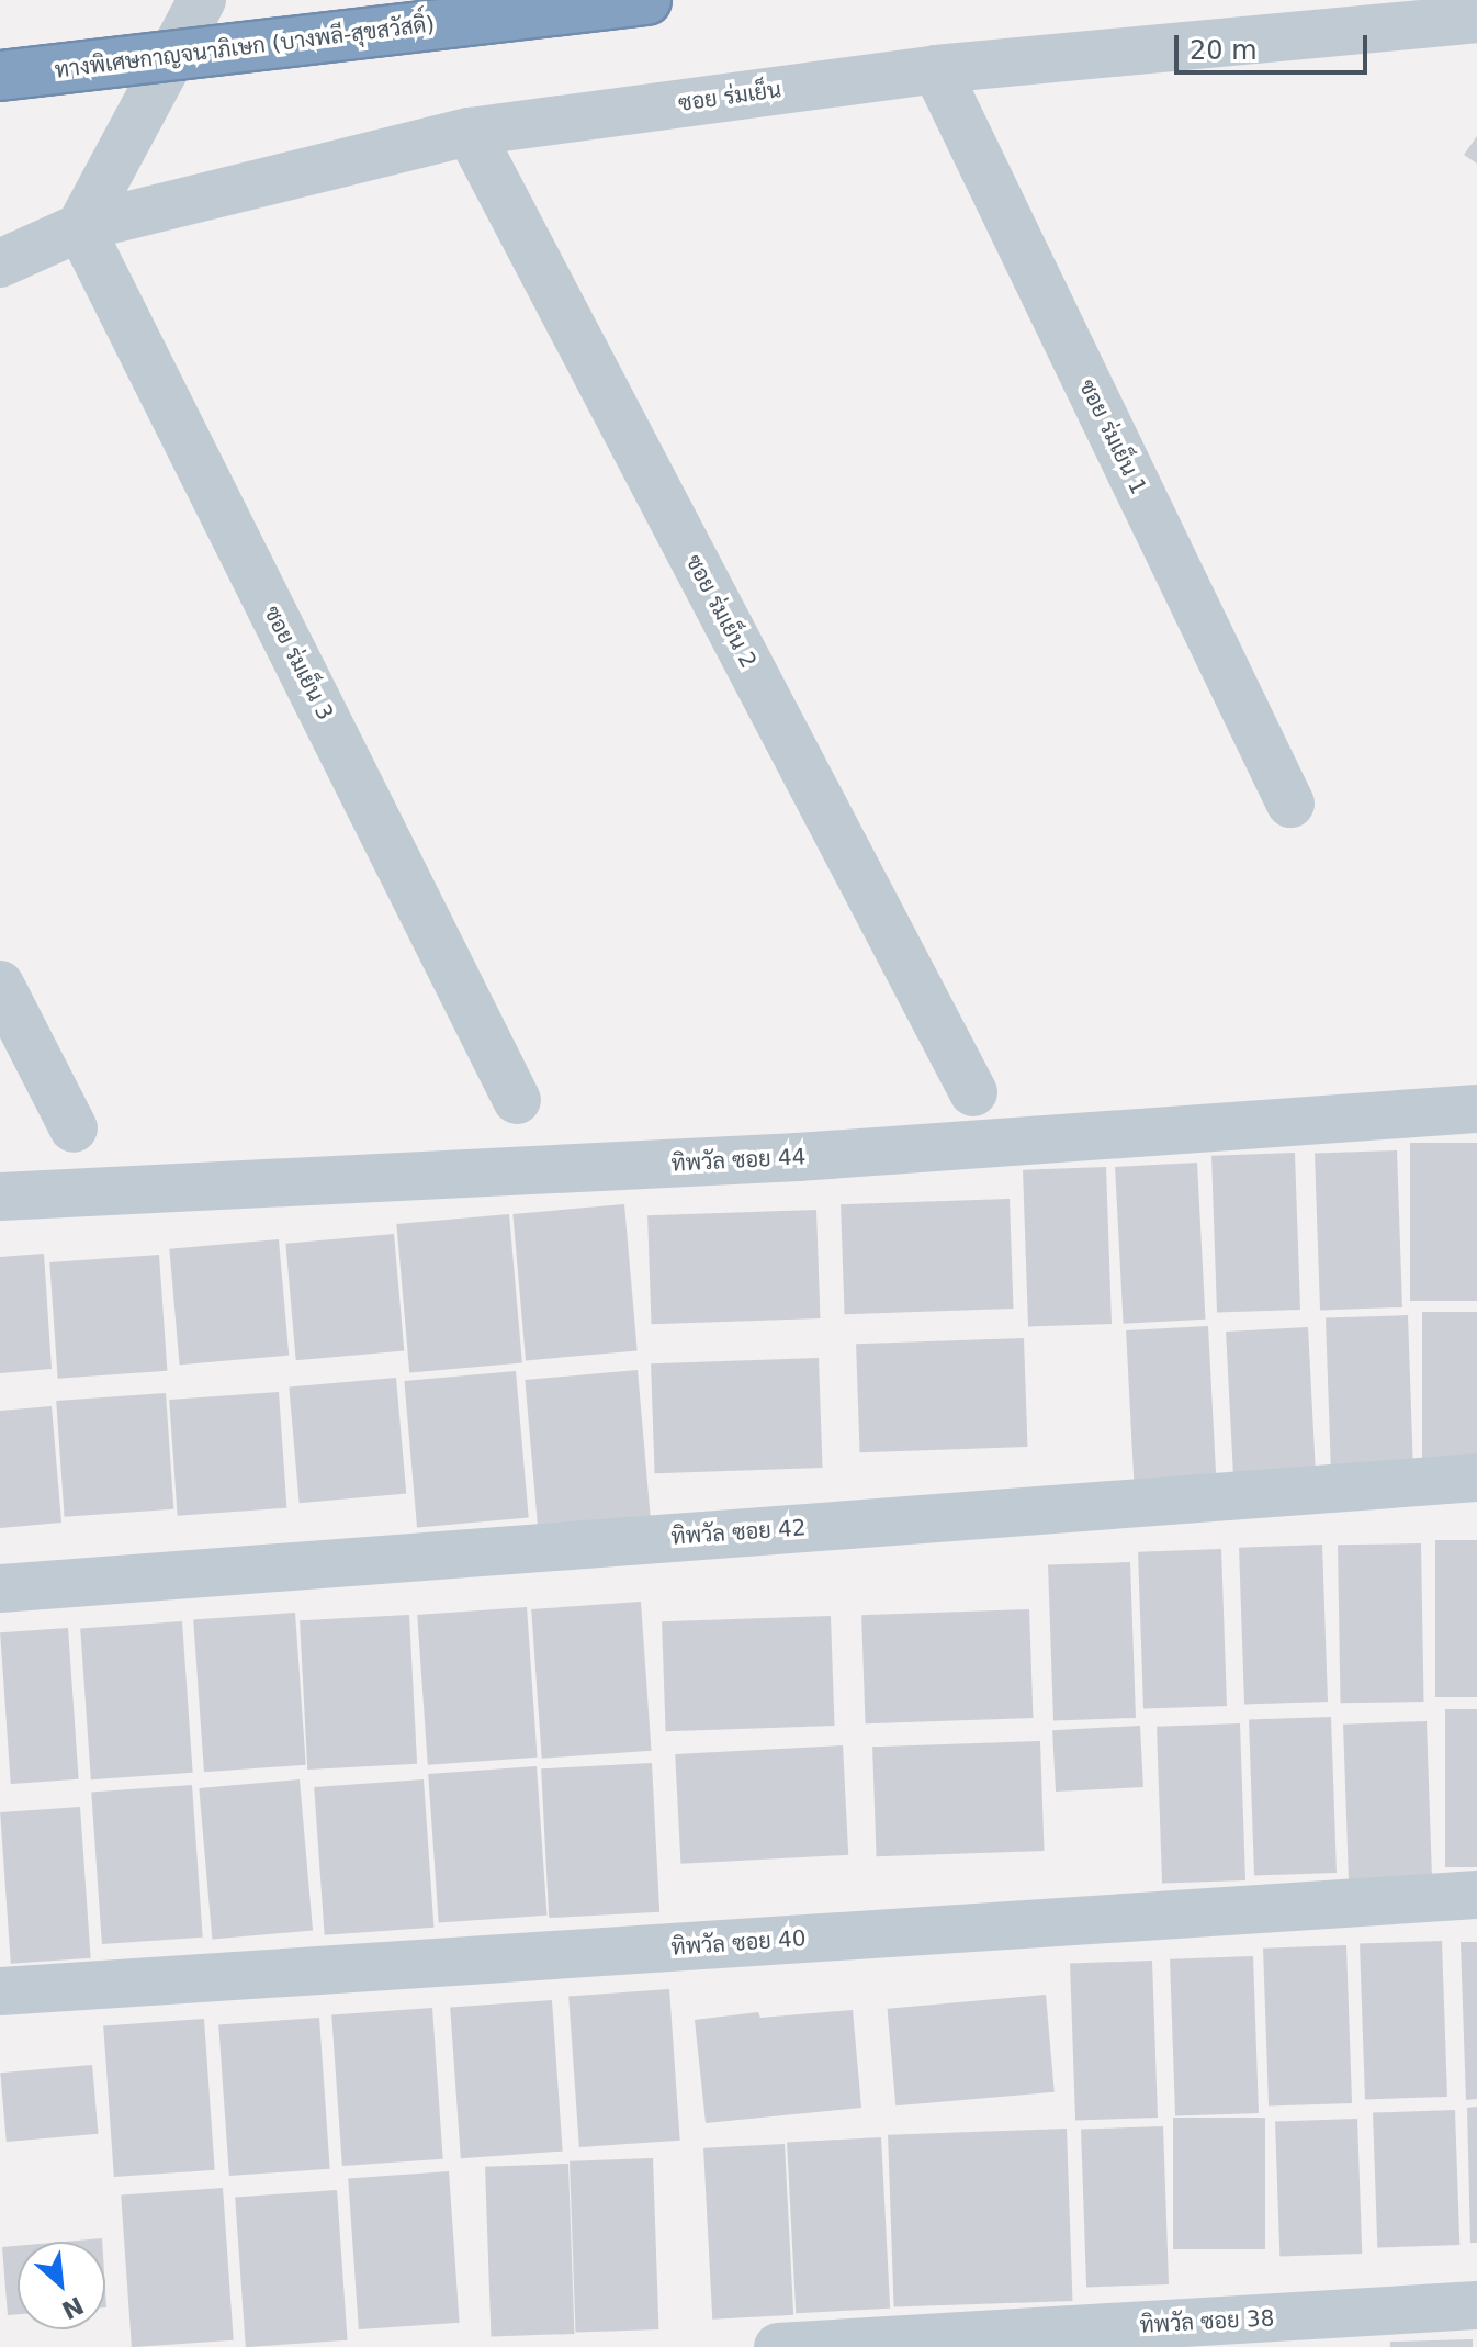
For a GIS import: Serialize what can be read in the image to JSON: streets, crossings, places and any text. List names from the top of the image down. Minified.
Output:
{"streets":{"highway":["ทางพิเศษกาญจนาภิเษก (บางพลี-สุขสวัสดิ์)"],"street":["ซอย ร่มเย็น","ซอย ร่มเย็น 1","ซอย ร่มเย็น 2","ซอย ร่มเย็น 3","ทิพวัล ซอย 44","ทิพวัล ซอย 42","ทิพวัล ซอย 40","ทิพวัล ซอย 38"]},"crossings":[["ซอย ร่มเย็น","ซอย ร่มเย็น 1"],["ซอย ร่มเย็น","ซอย ร่มเย็น 2"],["ซอย ร่มเย็น","ซอย ร่มเย็น 3"]],"scale_bar":"20 m","north":"bottom right"}
